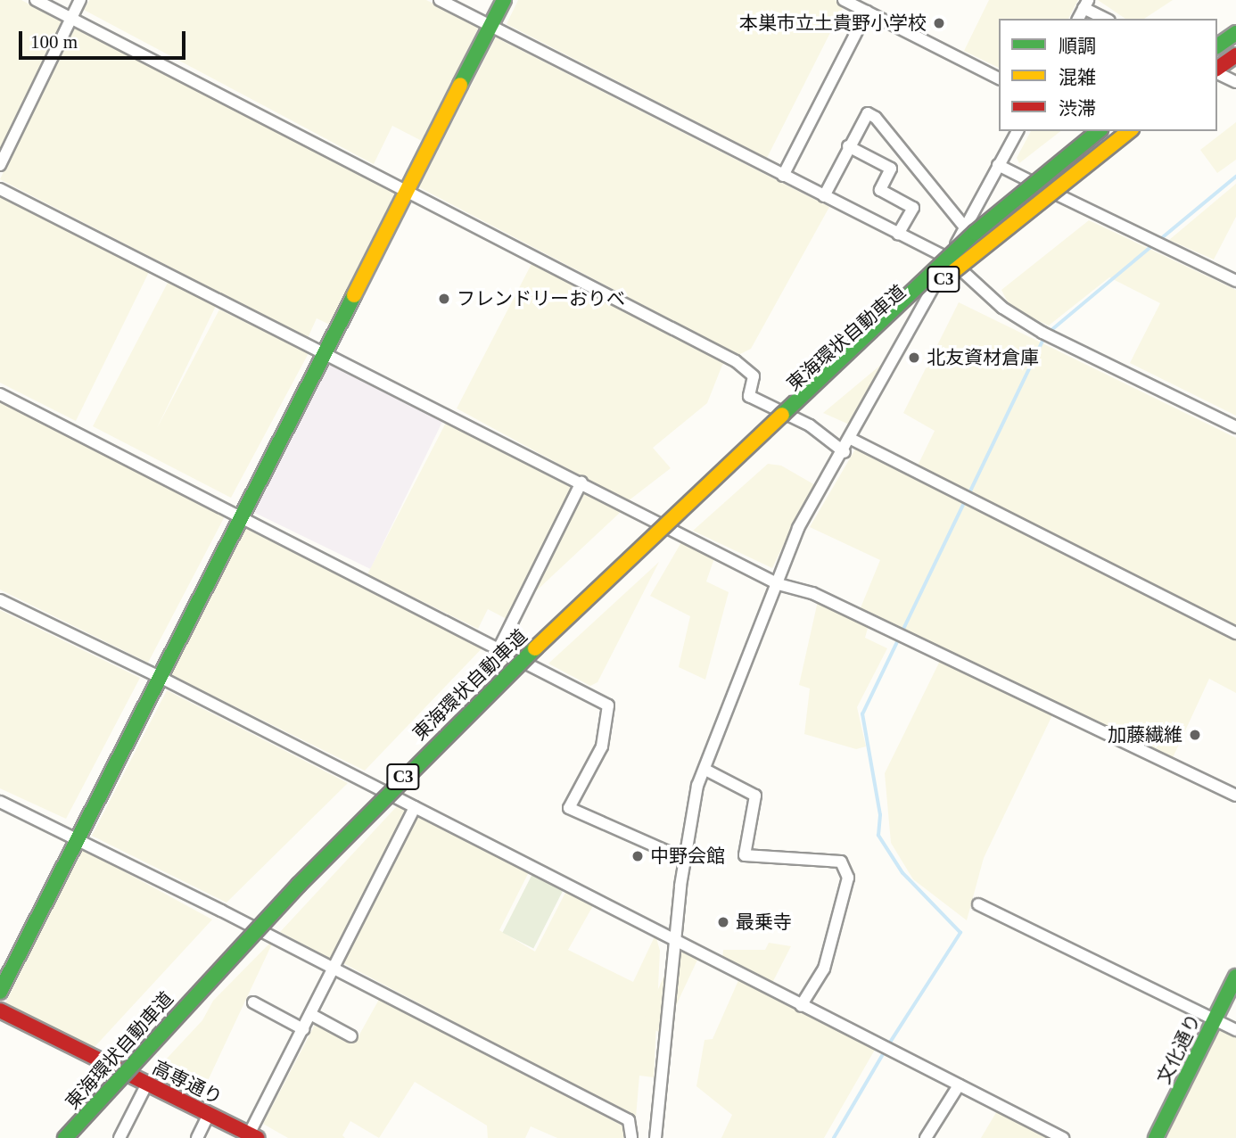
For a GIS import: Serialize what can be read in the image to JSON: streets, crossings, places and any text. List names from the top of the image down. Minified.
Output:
{"streets":{"main road":["C3","東海環状自動車道","文化通り","高専通り"]},"places":["本巣市立土貴野小学校","フレンドリーおりべ","北友資材倉庫","加藤繊維","中野会館","最乗寺"],"legend":["順調","混雑","渋滞"],"scale_bar":"100 m"}
